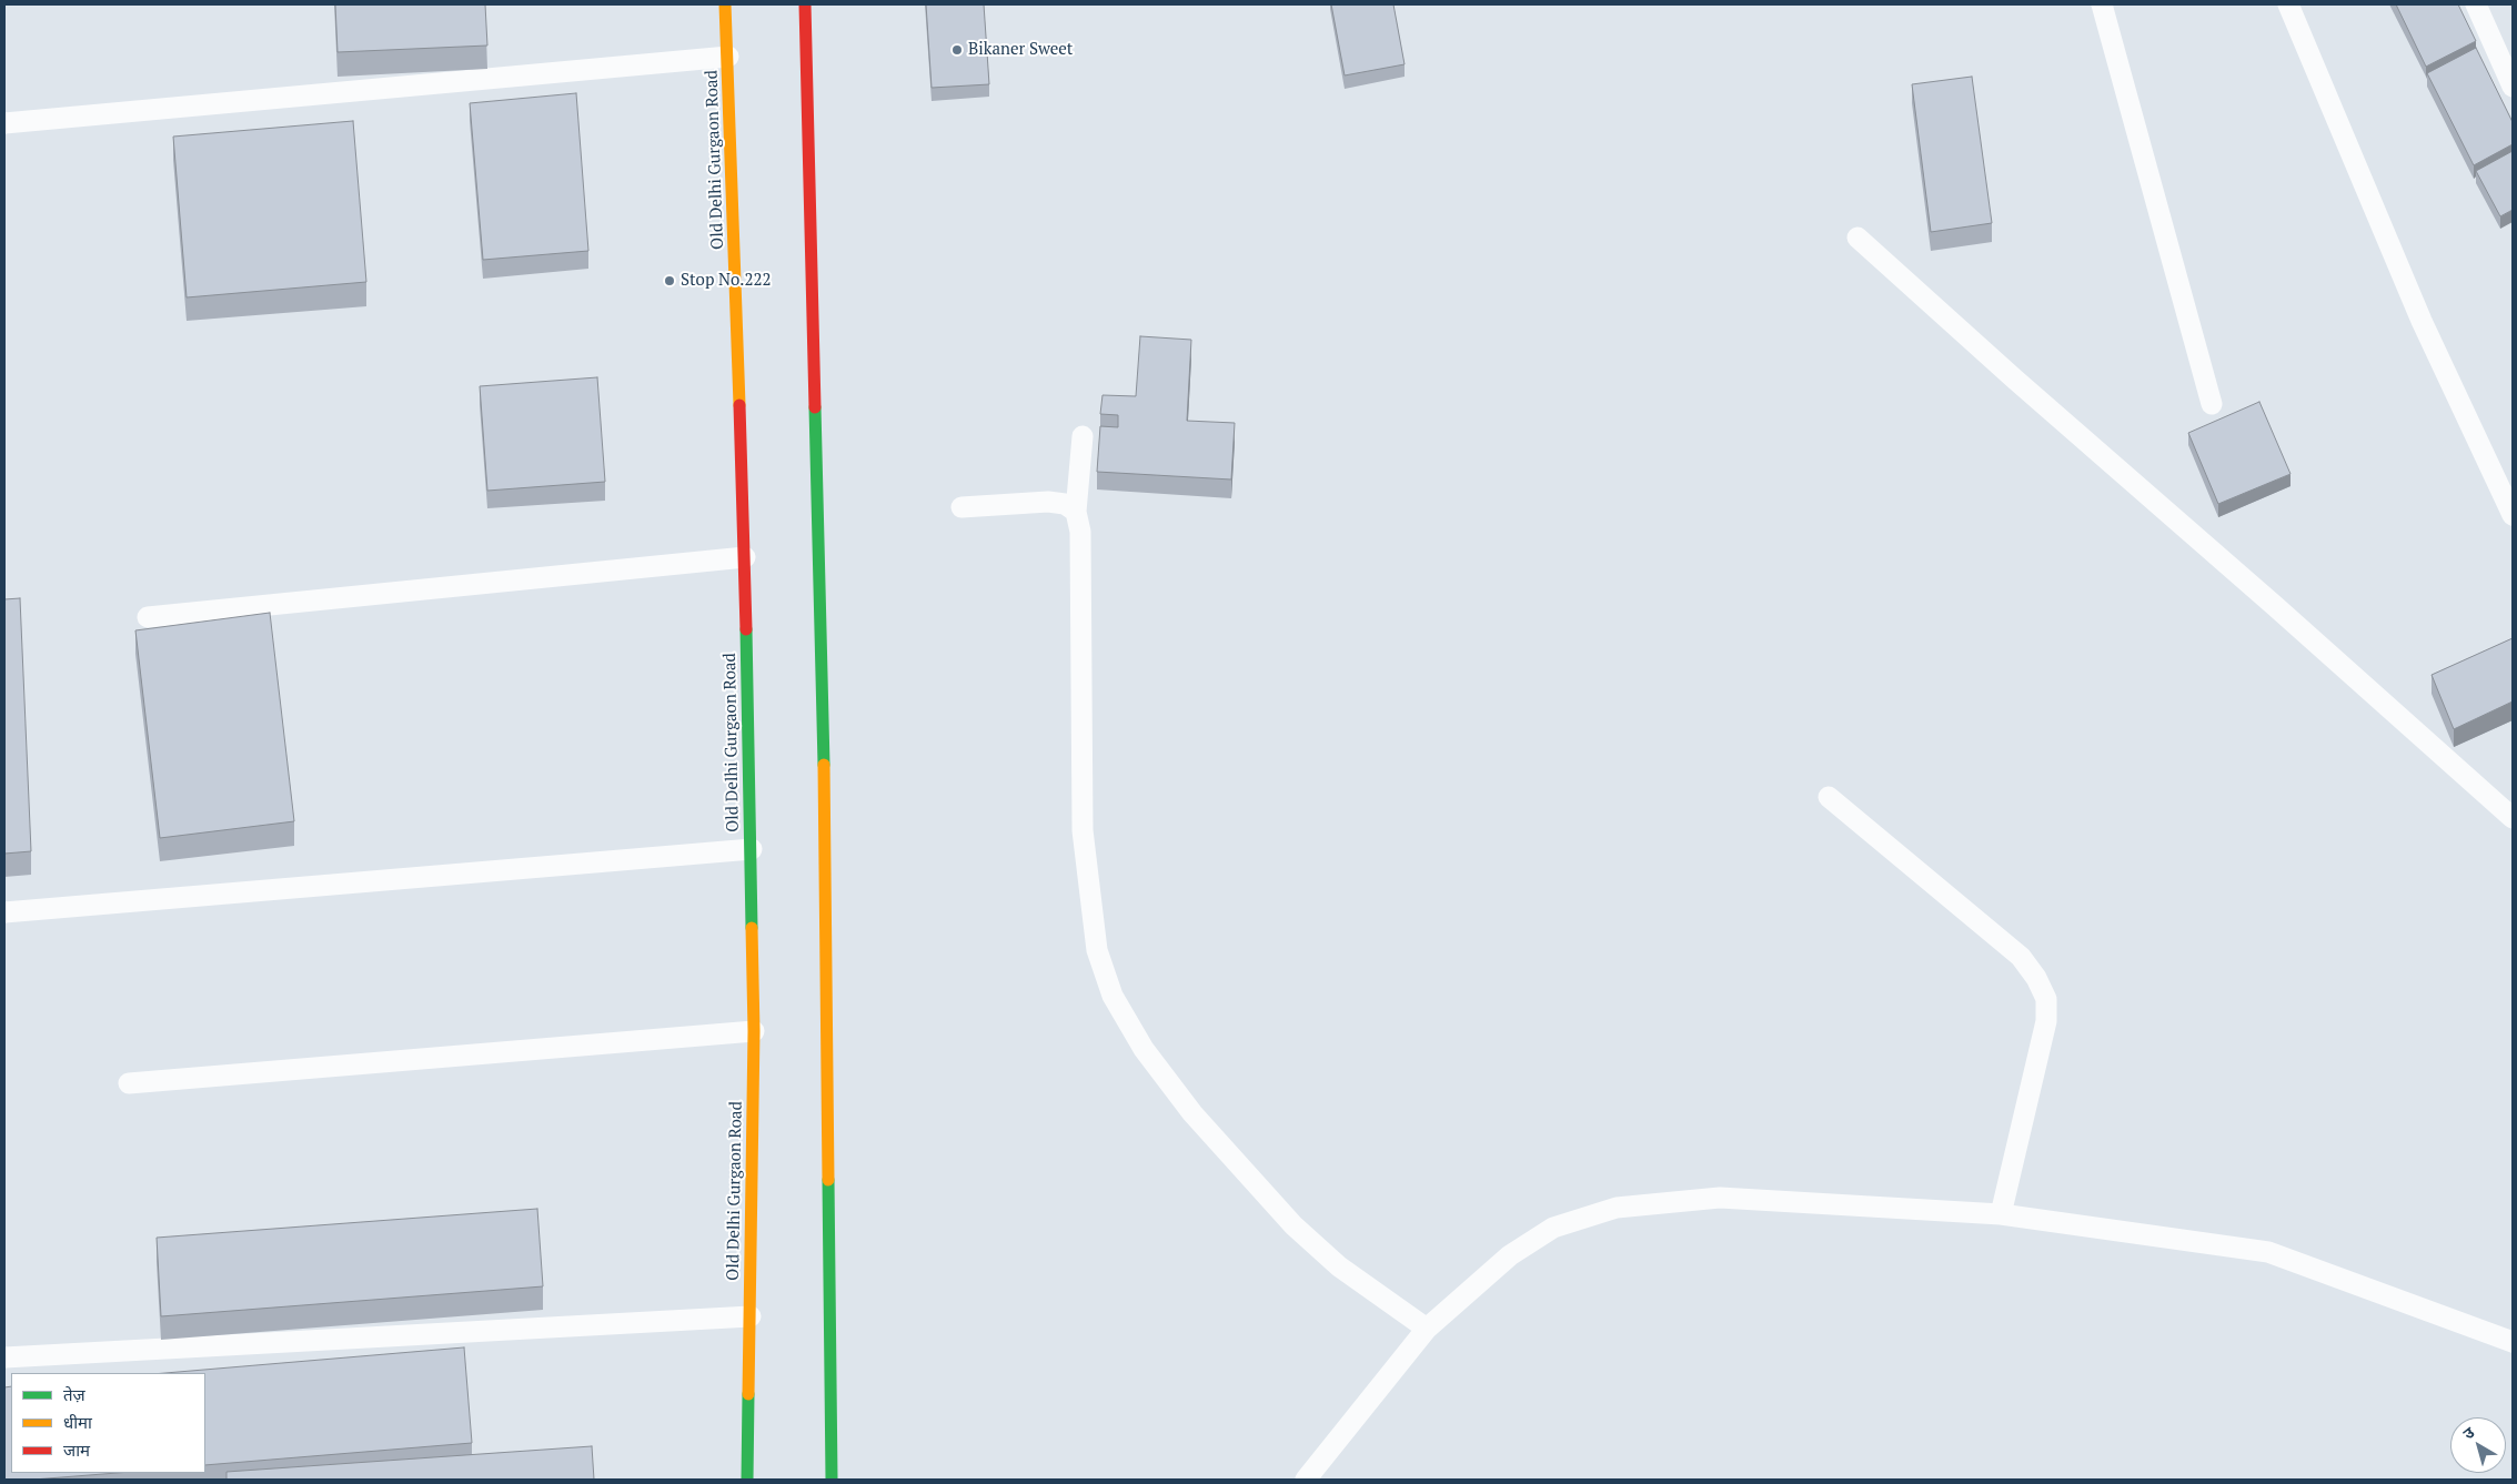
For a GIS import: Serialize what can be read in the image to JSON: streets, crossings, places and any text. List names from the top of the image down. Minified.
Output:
{"streets":{"main road":["Old Delhi Gurgaon Road"]},"places":["Bikaner Sweet","Stop No.222"],"legend":["तेज़","धीमा","जाम"],"north":"top left"}
